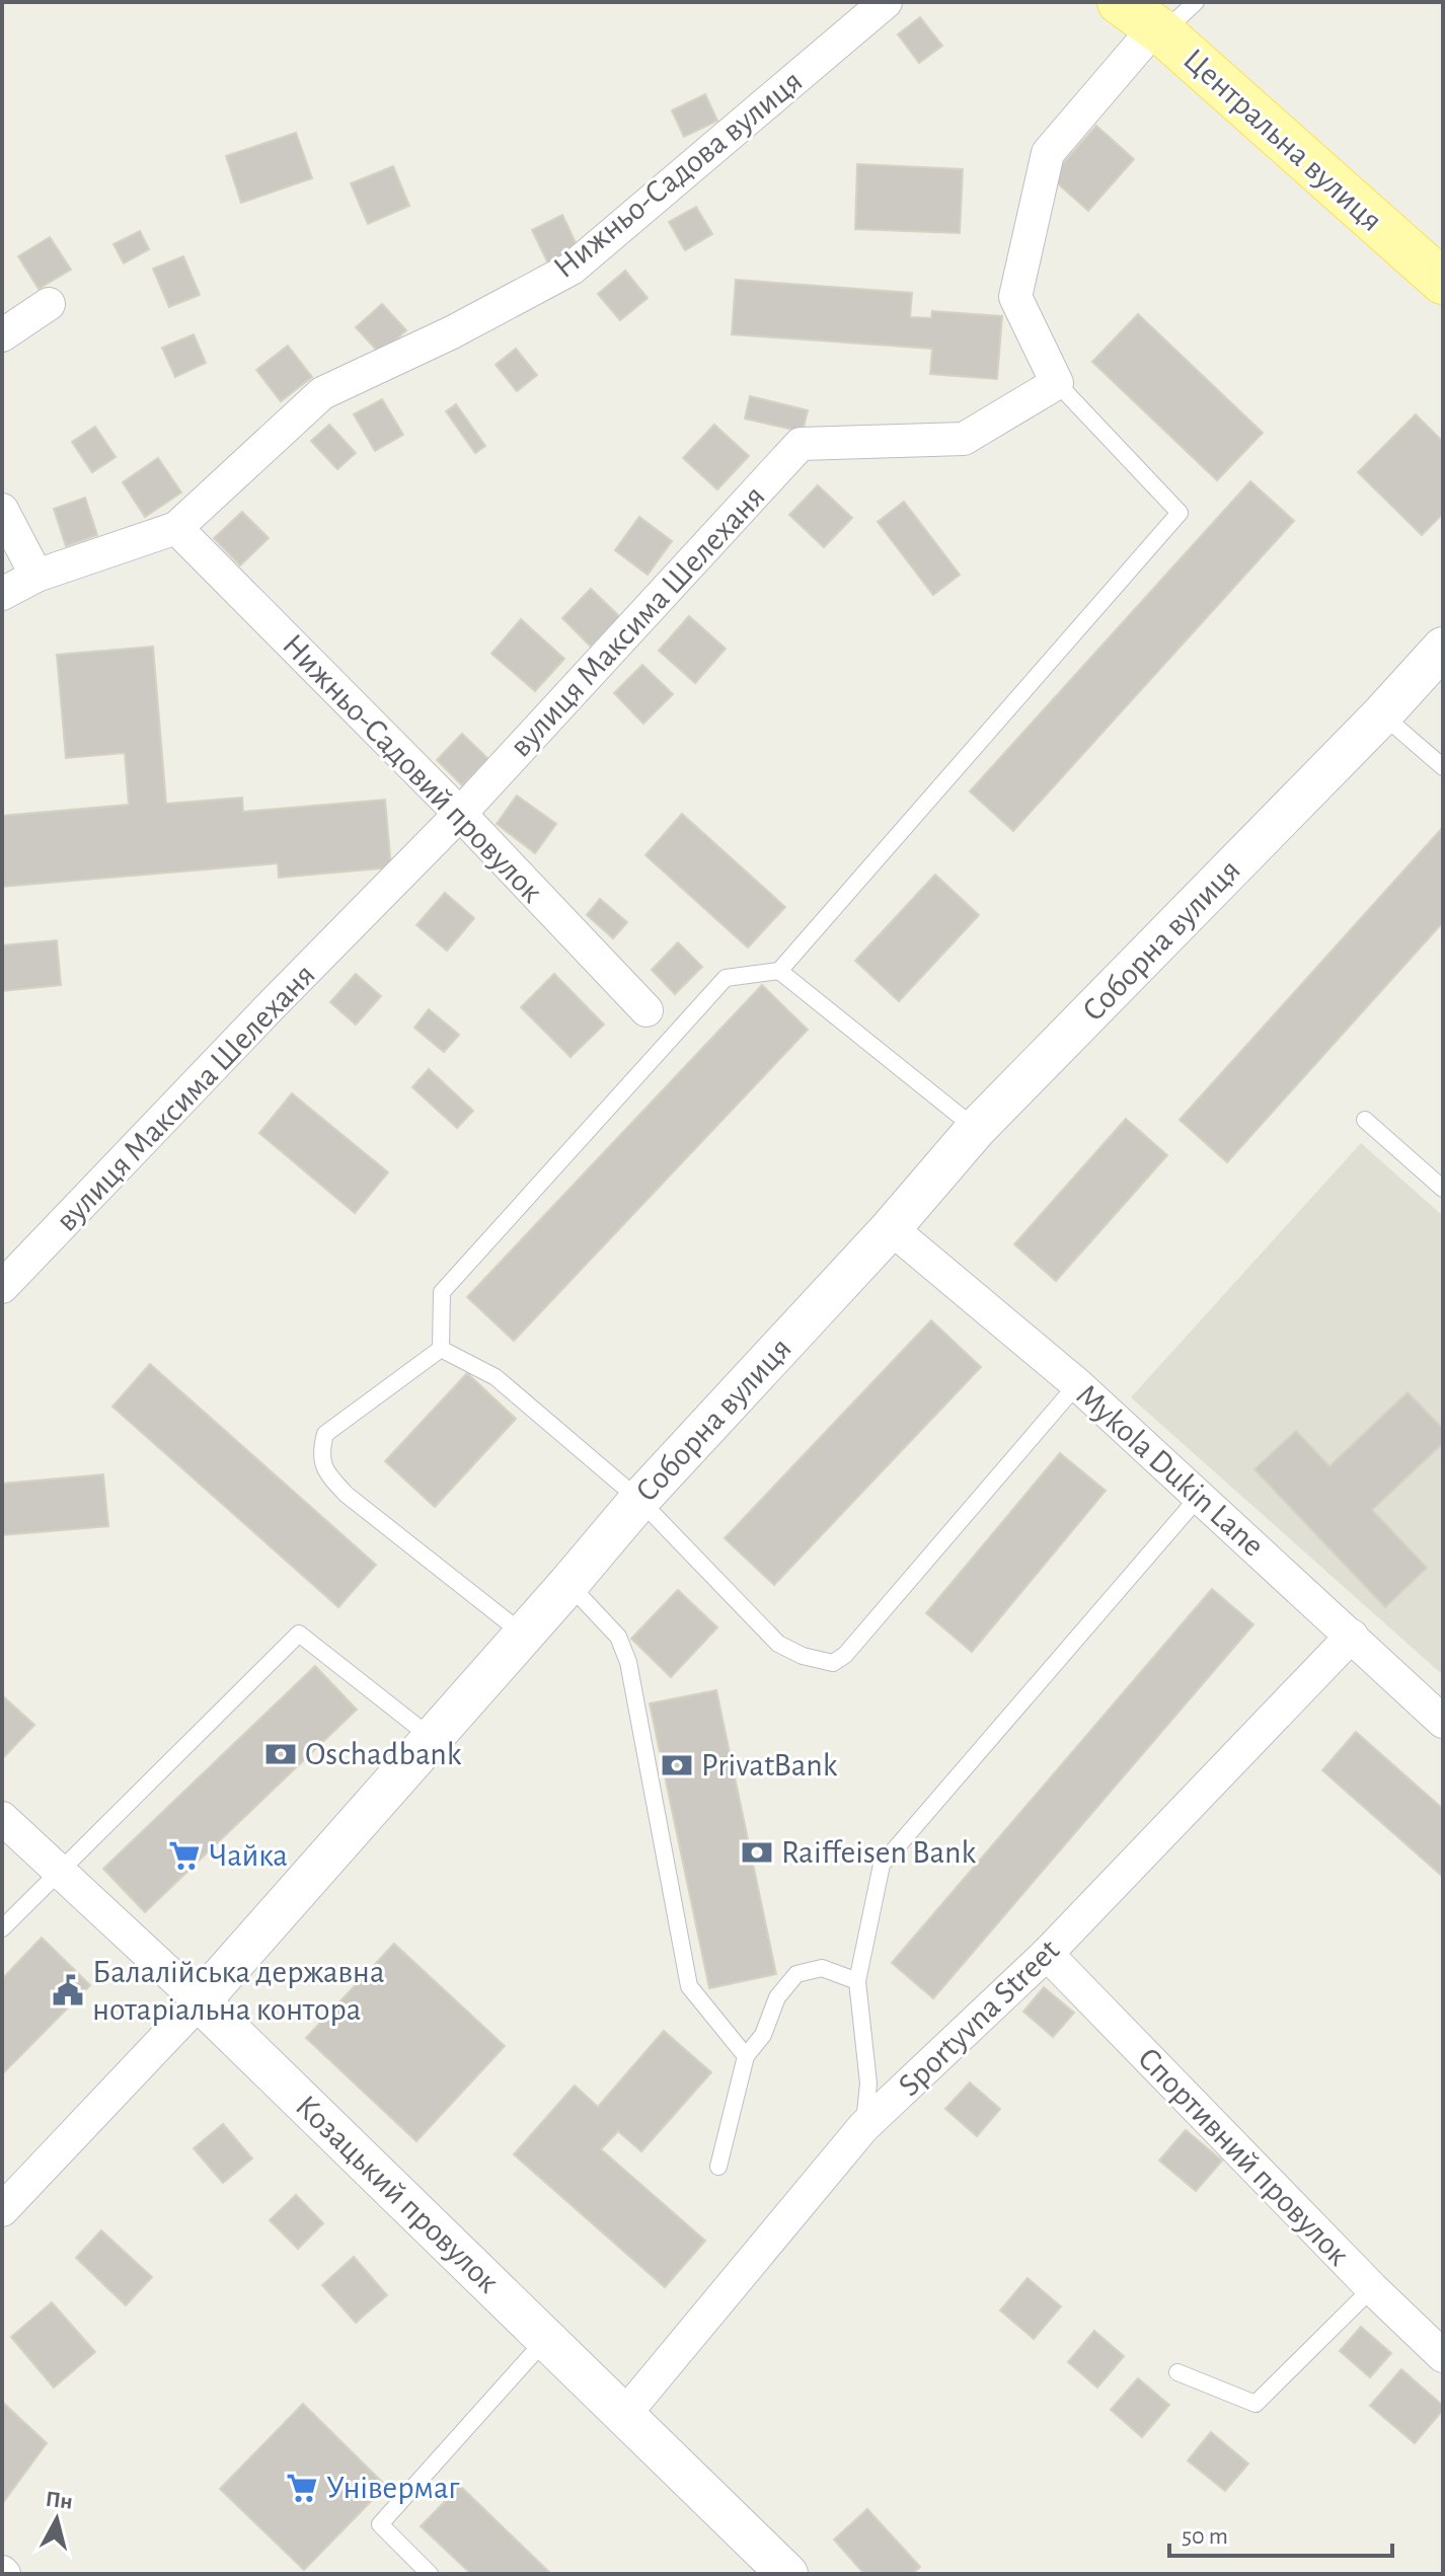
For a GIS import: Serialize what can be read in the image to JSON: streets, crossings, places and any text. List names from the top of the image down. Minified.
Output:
{"streets":{"main road":["Центральна вулиця"],"street":["Нижньо-Садова вулиця","вулиця Максима Шелеханя","Нижньо-Садовий провулок","Соборна вулиця","Mykola Dukin Lane","Sportyvna Street","Спортивний провулок","Козацький провулок"]},"crossings":[["Нижньо-Садова вулиця","Нижньо-Садовий провулок"],["вулиця Максима Шелеханя","Нижньо-Садовий провулок"],["Соборна вулиця","Mykola Dukin Lane"],["Соборна вулиця","Козацький провулок"],["Mykola Dukin Lane","Sportyvna Street"],["Sportyvna Street","Спортивний провулок"],["Sportyvna Street","Козацький провулок"]],"places":{"bank":["Oschadbank","PrivatBank","Raiffeisen Bank"],"supermarket":["Чайка","Універмаг"],"public building":["Балалійська державна нотаріальна контора"]},"scale_bar":"50 m","north":"top"}
